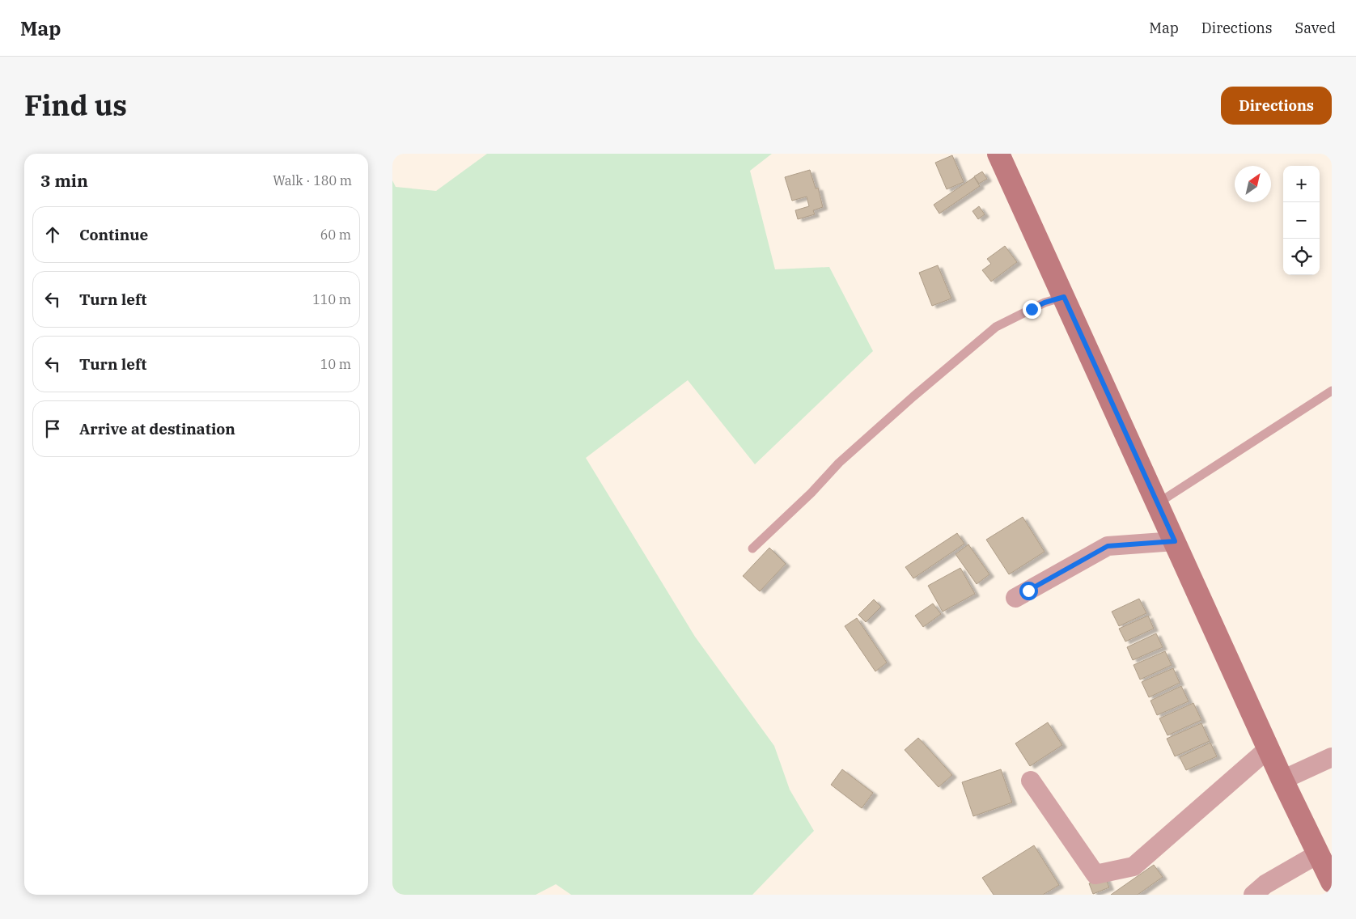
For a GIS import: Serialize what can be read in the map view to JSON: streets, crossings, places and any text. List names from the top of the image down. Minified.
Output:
{"north":"top right","page":{"header":"Map","nav":["Map","Directions","Saved"],"title":"Find us","buttons":"Directions","heading":["3 min","Walk · 180 m"],"map_buttons":["+","−"],"list":[["Continue","60 m"],["Turn left","110 m"],["Turn left","10 m"],"Arrive at destination"]}}
